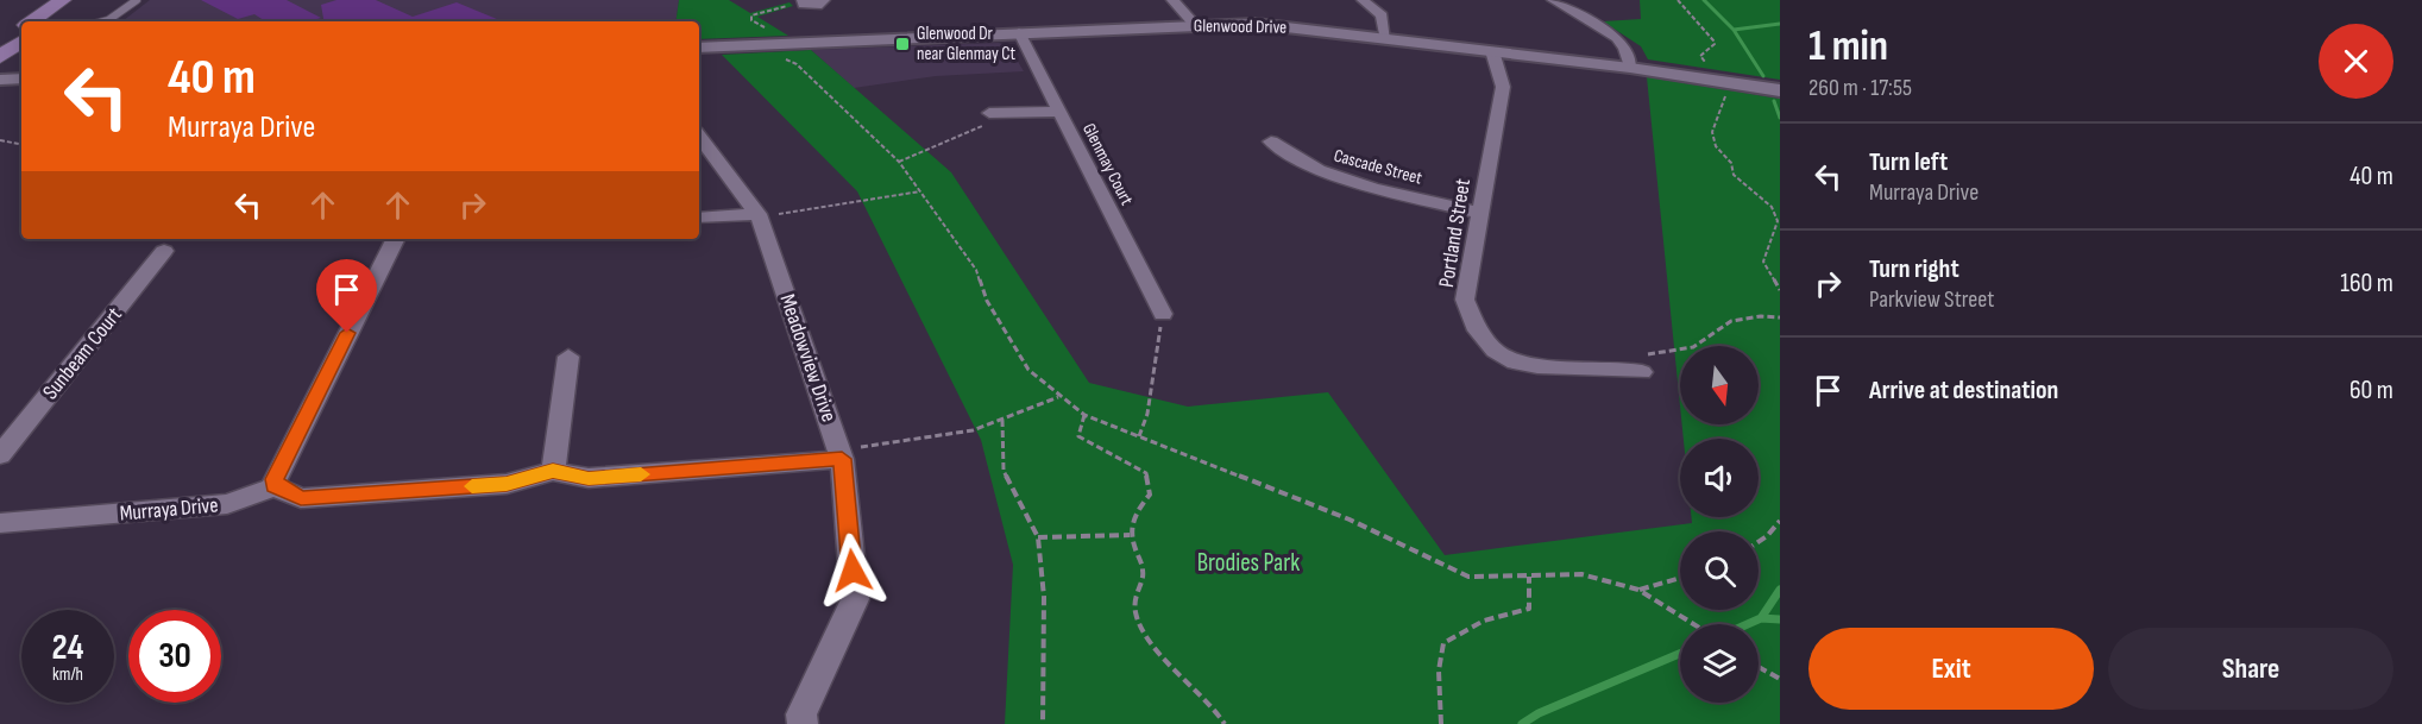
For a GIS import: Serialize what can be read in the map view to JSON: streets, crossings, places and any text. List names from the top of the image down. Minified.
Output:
{"streets":{"street":["Glenwood Drive","Glenmay Court","Cascade Street","Portland Street","Sunbeam Court","Meadowview Drive","Murraya Drive"]},"crossings":[["Glenwood Drive","Glenmay Court"],["Glenwood Drive","Portland Street"],["Cascade Street","Portland Street"]],"parks":["Brodies Park"],"places":{"transit":["Glenwood Dr near Glenmay Ct"]},"north":"bottom","page":{"heading":["1 min","260 m · 17:55"],"turn":["40 m","Murraya Drive"],"list":[{"name":"Turn left","note":"Murraya Drive","value":"40 m"},{"name":"Turn right","note":"Parkview Street","value":"160 m"},{"name":"Arrive at destination","value":"60 m"}],"speed":"24 km/h","limit":"30","buttons":["Exit","Share"]}}
